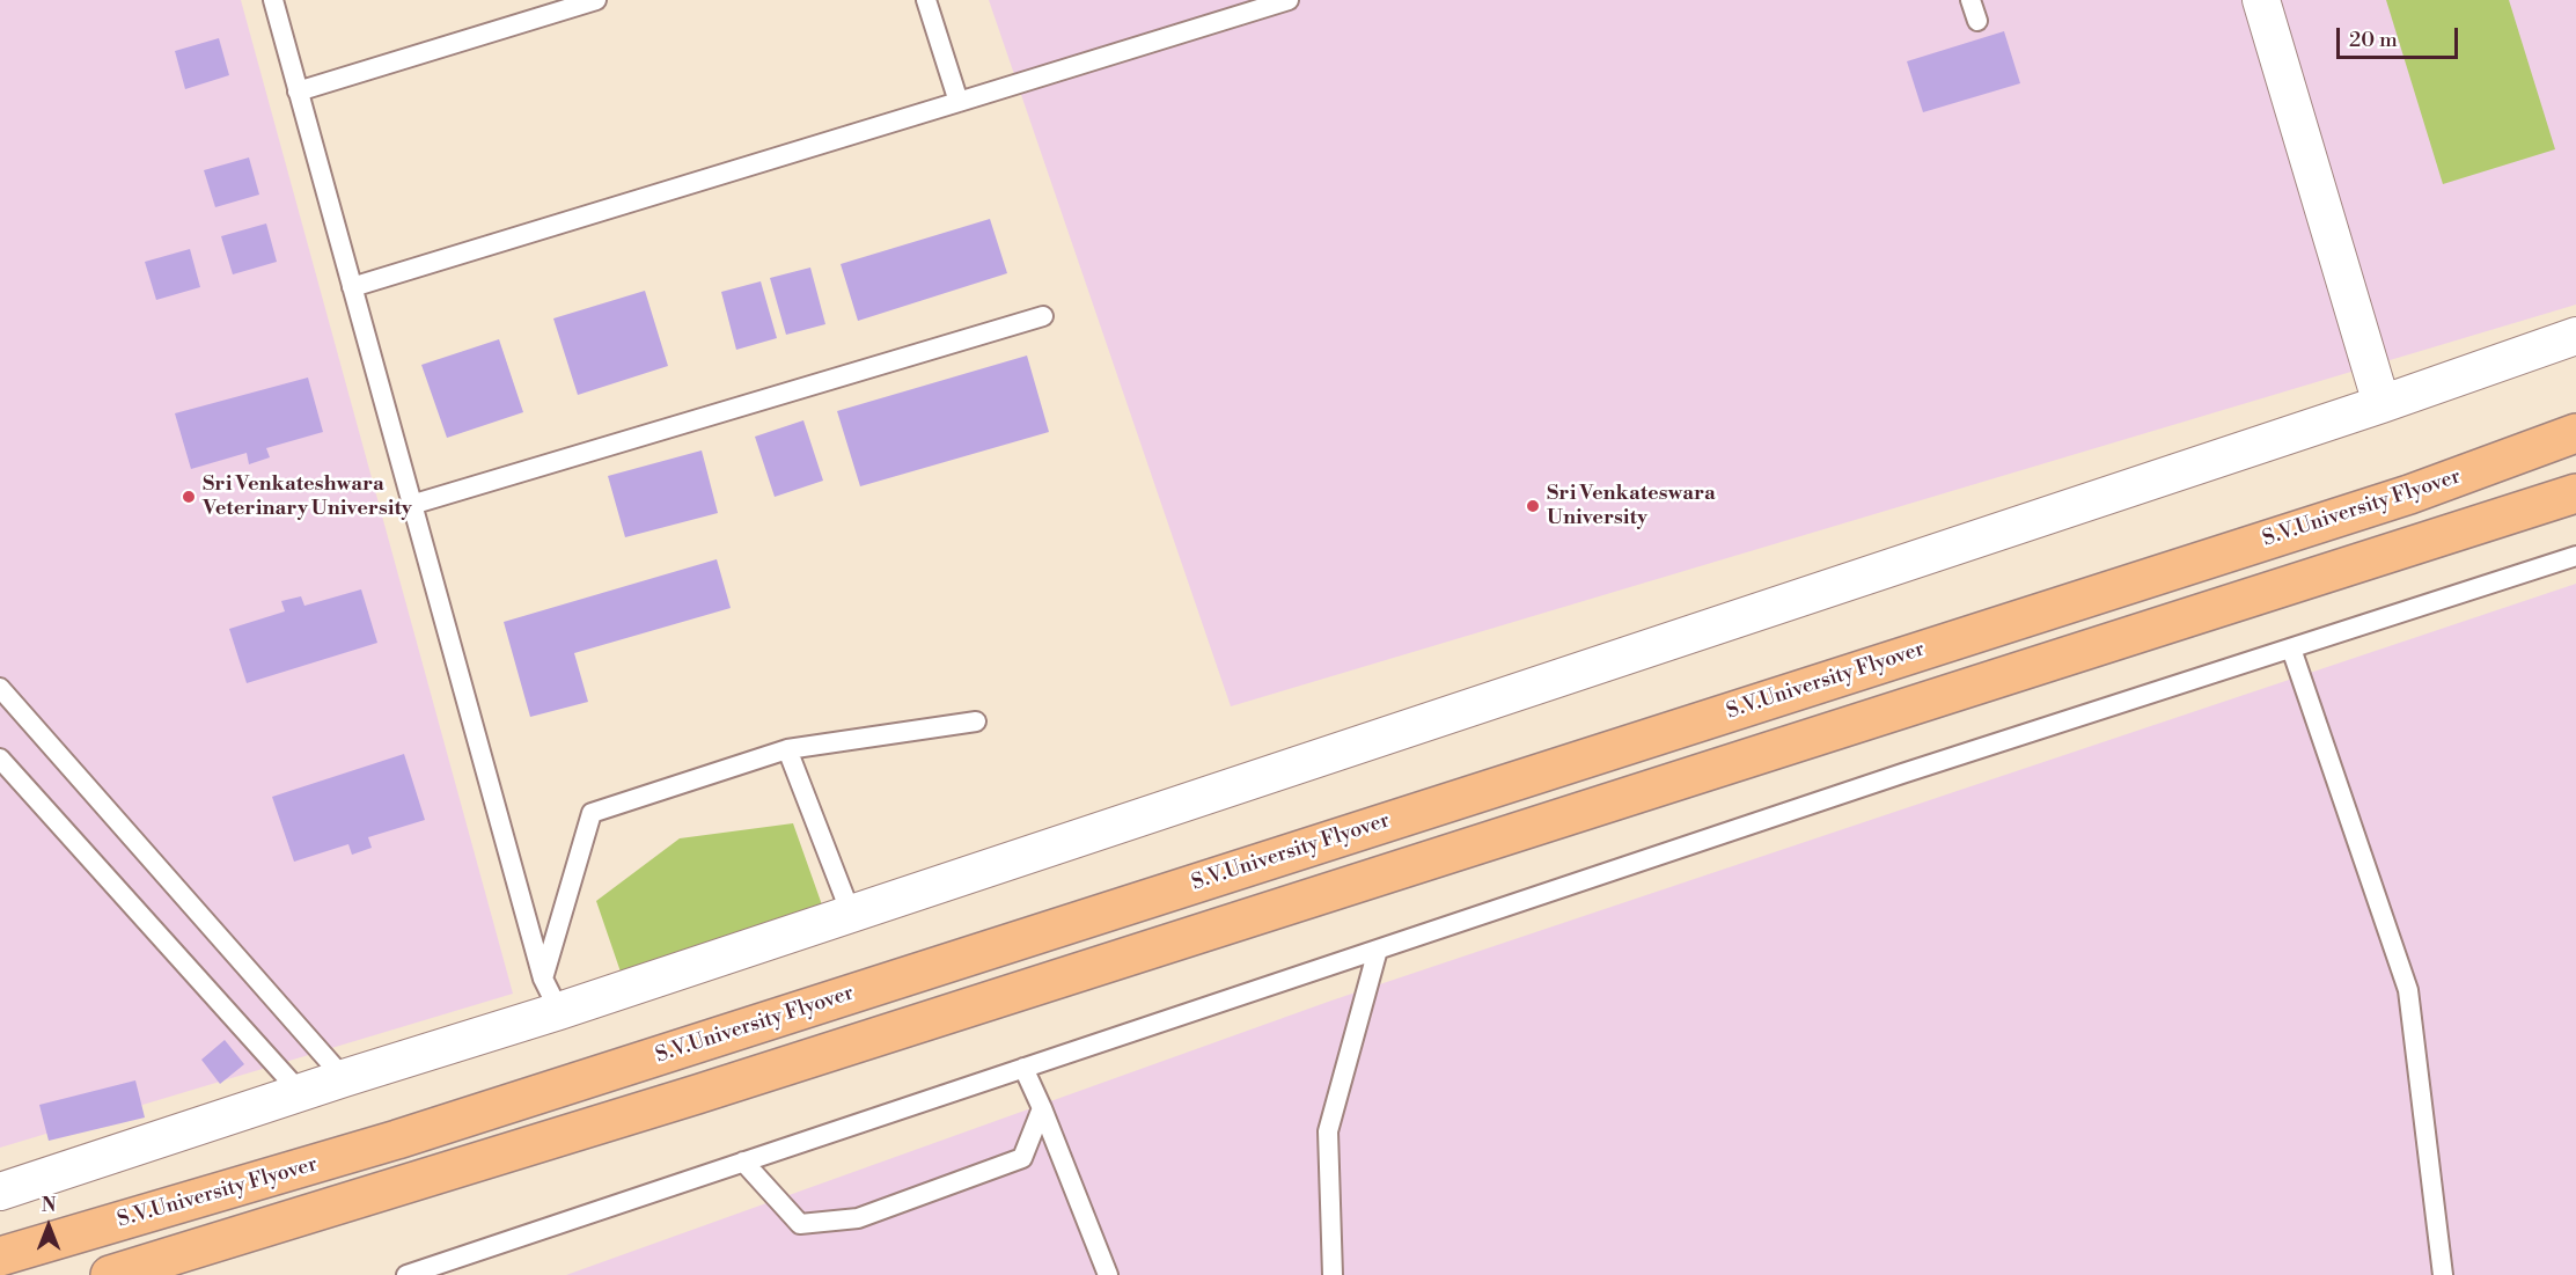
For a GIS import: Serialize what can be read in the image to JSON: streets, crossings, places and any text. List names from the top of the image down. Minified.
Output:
{"streets":{"main road":["S.V.University Flyover"]},"places":["Sri Venkateshwara Veterinary University","Sri Venkateswara University"],"scale_bar":"20 m","north":"top"}
